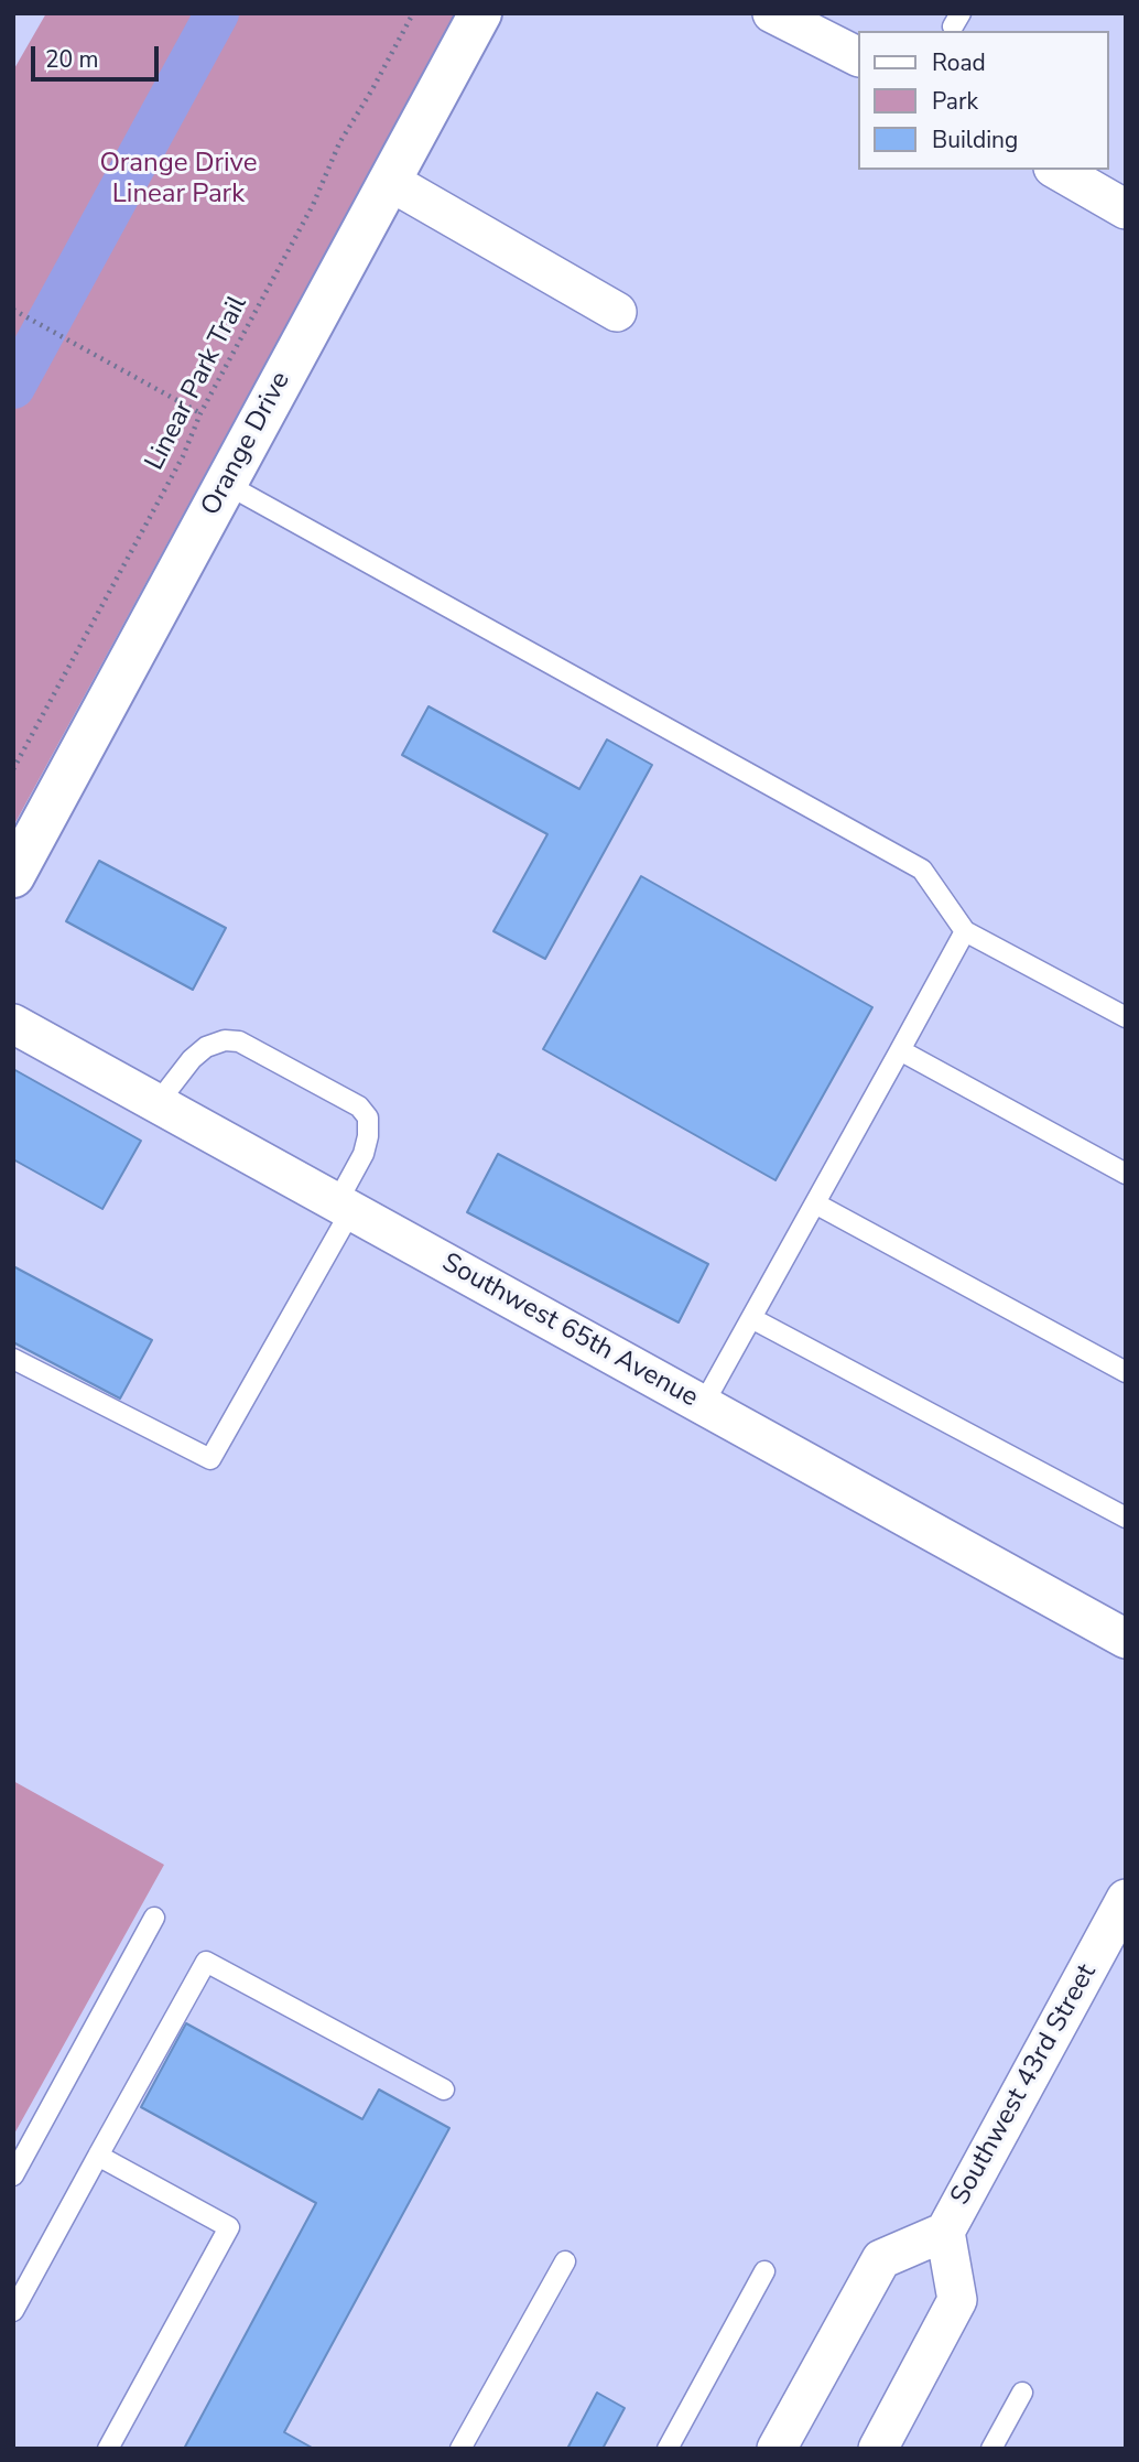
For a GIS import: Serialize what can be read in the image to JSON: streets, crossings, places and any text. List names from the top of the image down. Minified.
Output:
{"streets":{"street":["Orange Drive","Southwest 65th Avenue","Southwest 43rd Street"],"path":["Linear Park Trail"]},"parks":["Orange Drive Linear Park"],"legend":["Road","Park","Building"],"scale_bar":"20 m"}
